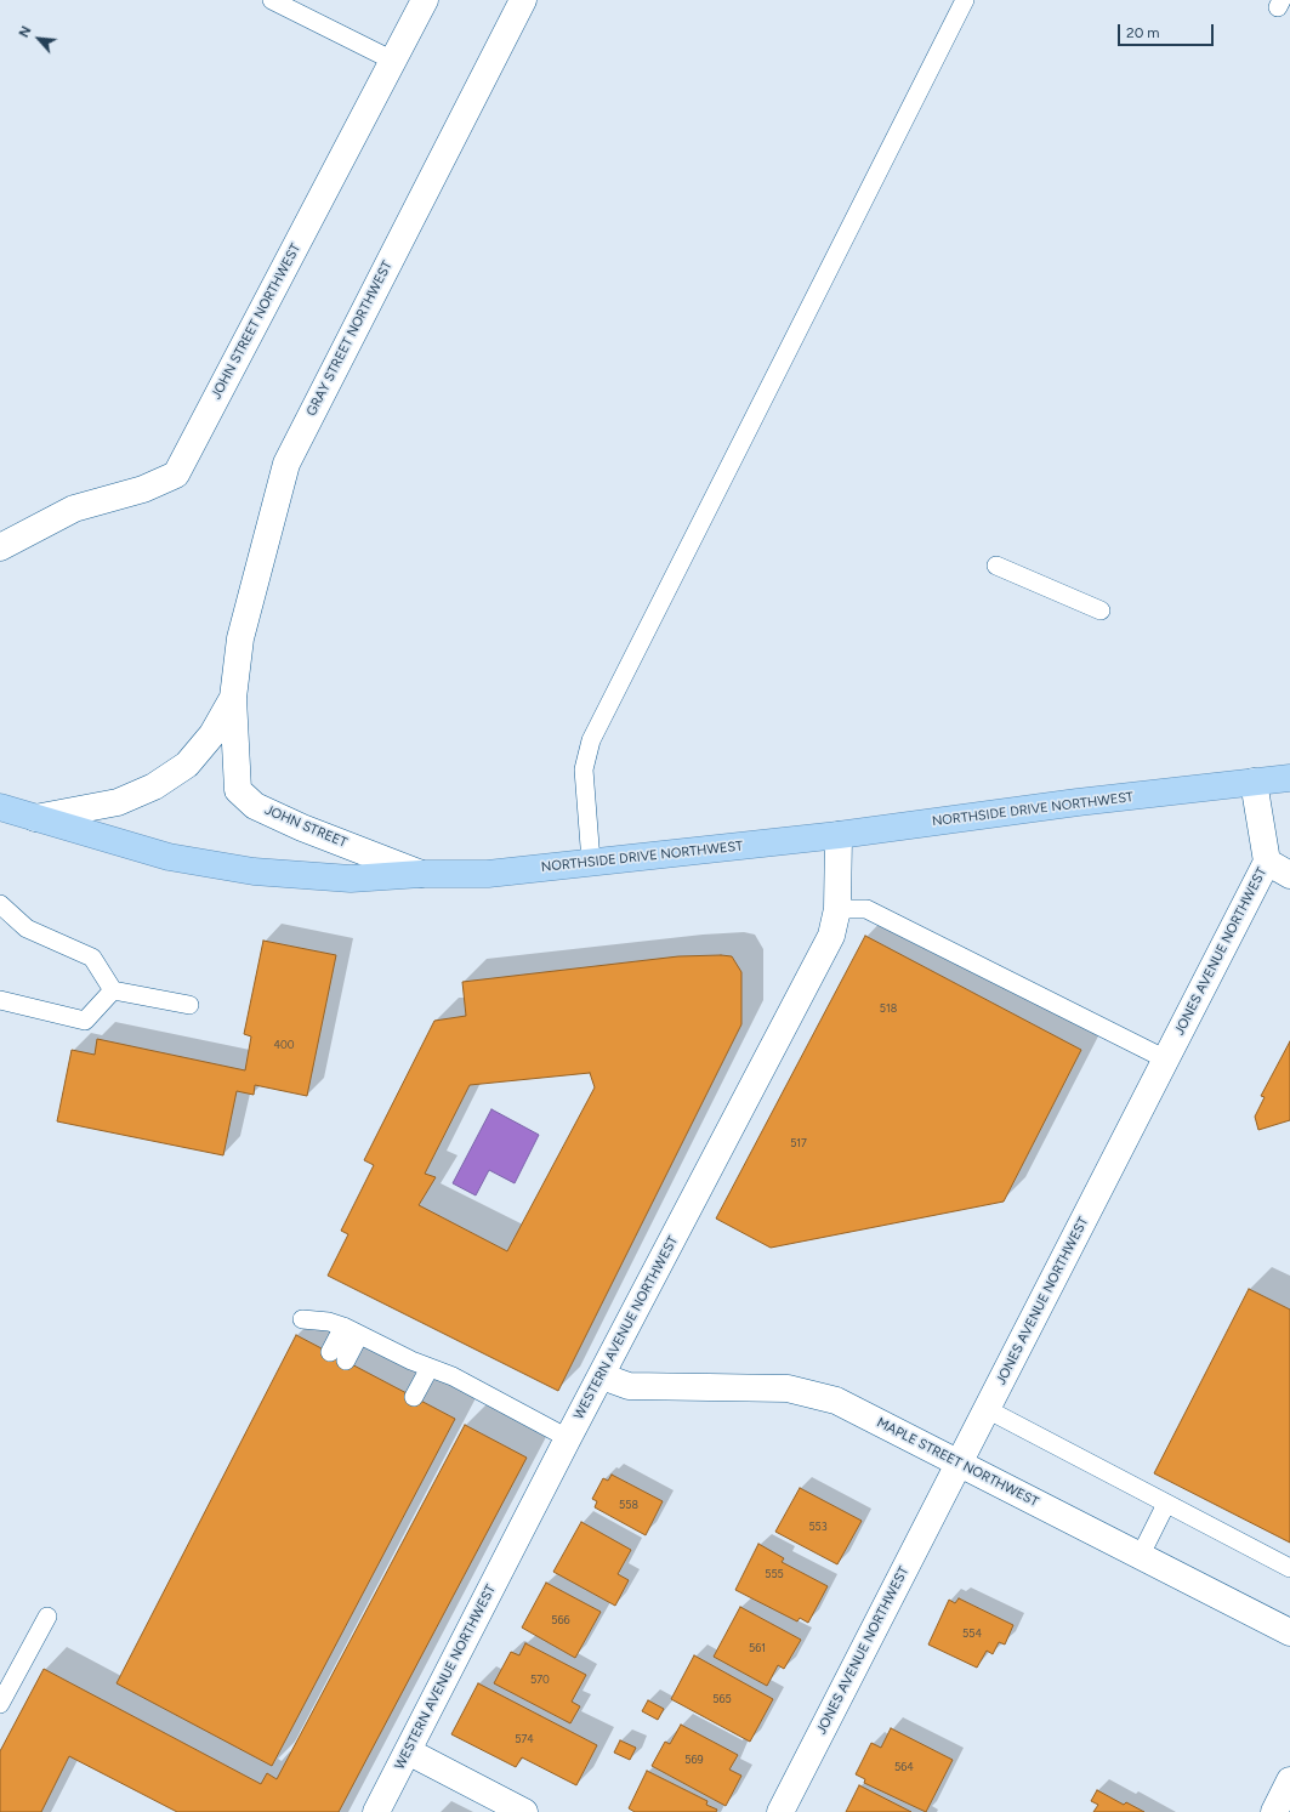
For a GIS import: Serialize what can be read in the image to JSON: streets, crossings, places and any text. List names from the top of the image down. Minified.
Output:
{"streets":{"main road":["NORTHSIDE DRIVE NORTHWEST"],"street":["JOHN STREET NORTHWEST","GRAY STREET NORTHWEST","JOHN STREET","JONES AVENUE NORTHWEST","WESTERN AVENUE NORTHWEST","MAPLE STREET NORTHWEST"]},"crossings":[["GRAY STREET NORTHWEST","JOHN STREET"],["NORTHSIDE DRIVE NORTHWEST","JOHN STREET"],["NORTHSIDE DRIVE NORTHWEST","JONES AVENUE NORTHWEST"],["NORTHSIDE DRIVE NORTHWEST","WESTERN AVENUE NORTHWEST"],["JONES AVENUE NORTHWEST","MAPLE STREET NORTHWEST"],["WESTERN AVENUE NORTHWEST","MAPLE STREET NORTHWEST"]],"house_numbers":["518","400","517","558","553","555","566","554","561","570","565","574","569","564"],"scale_bar":"20 m","north":"top left"}
